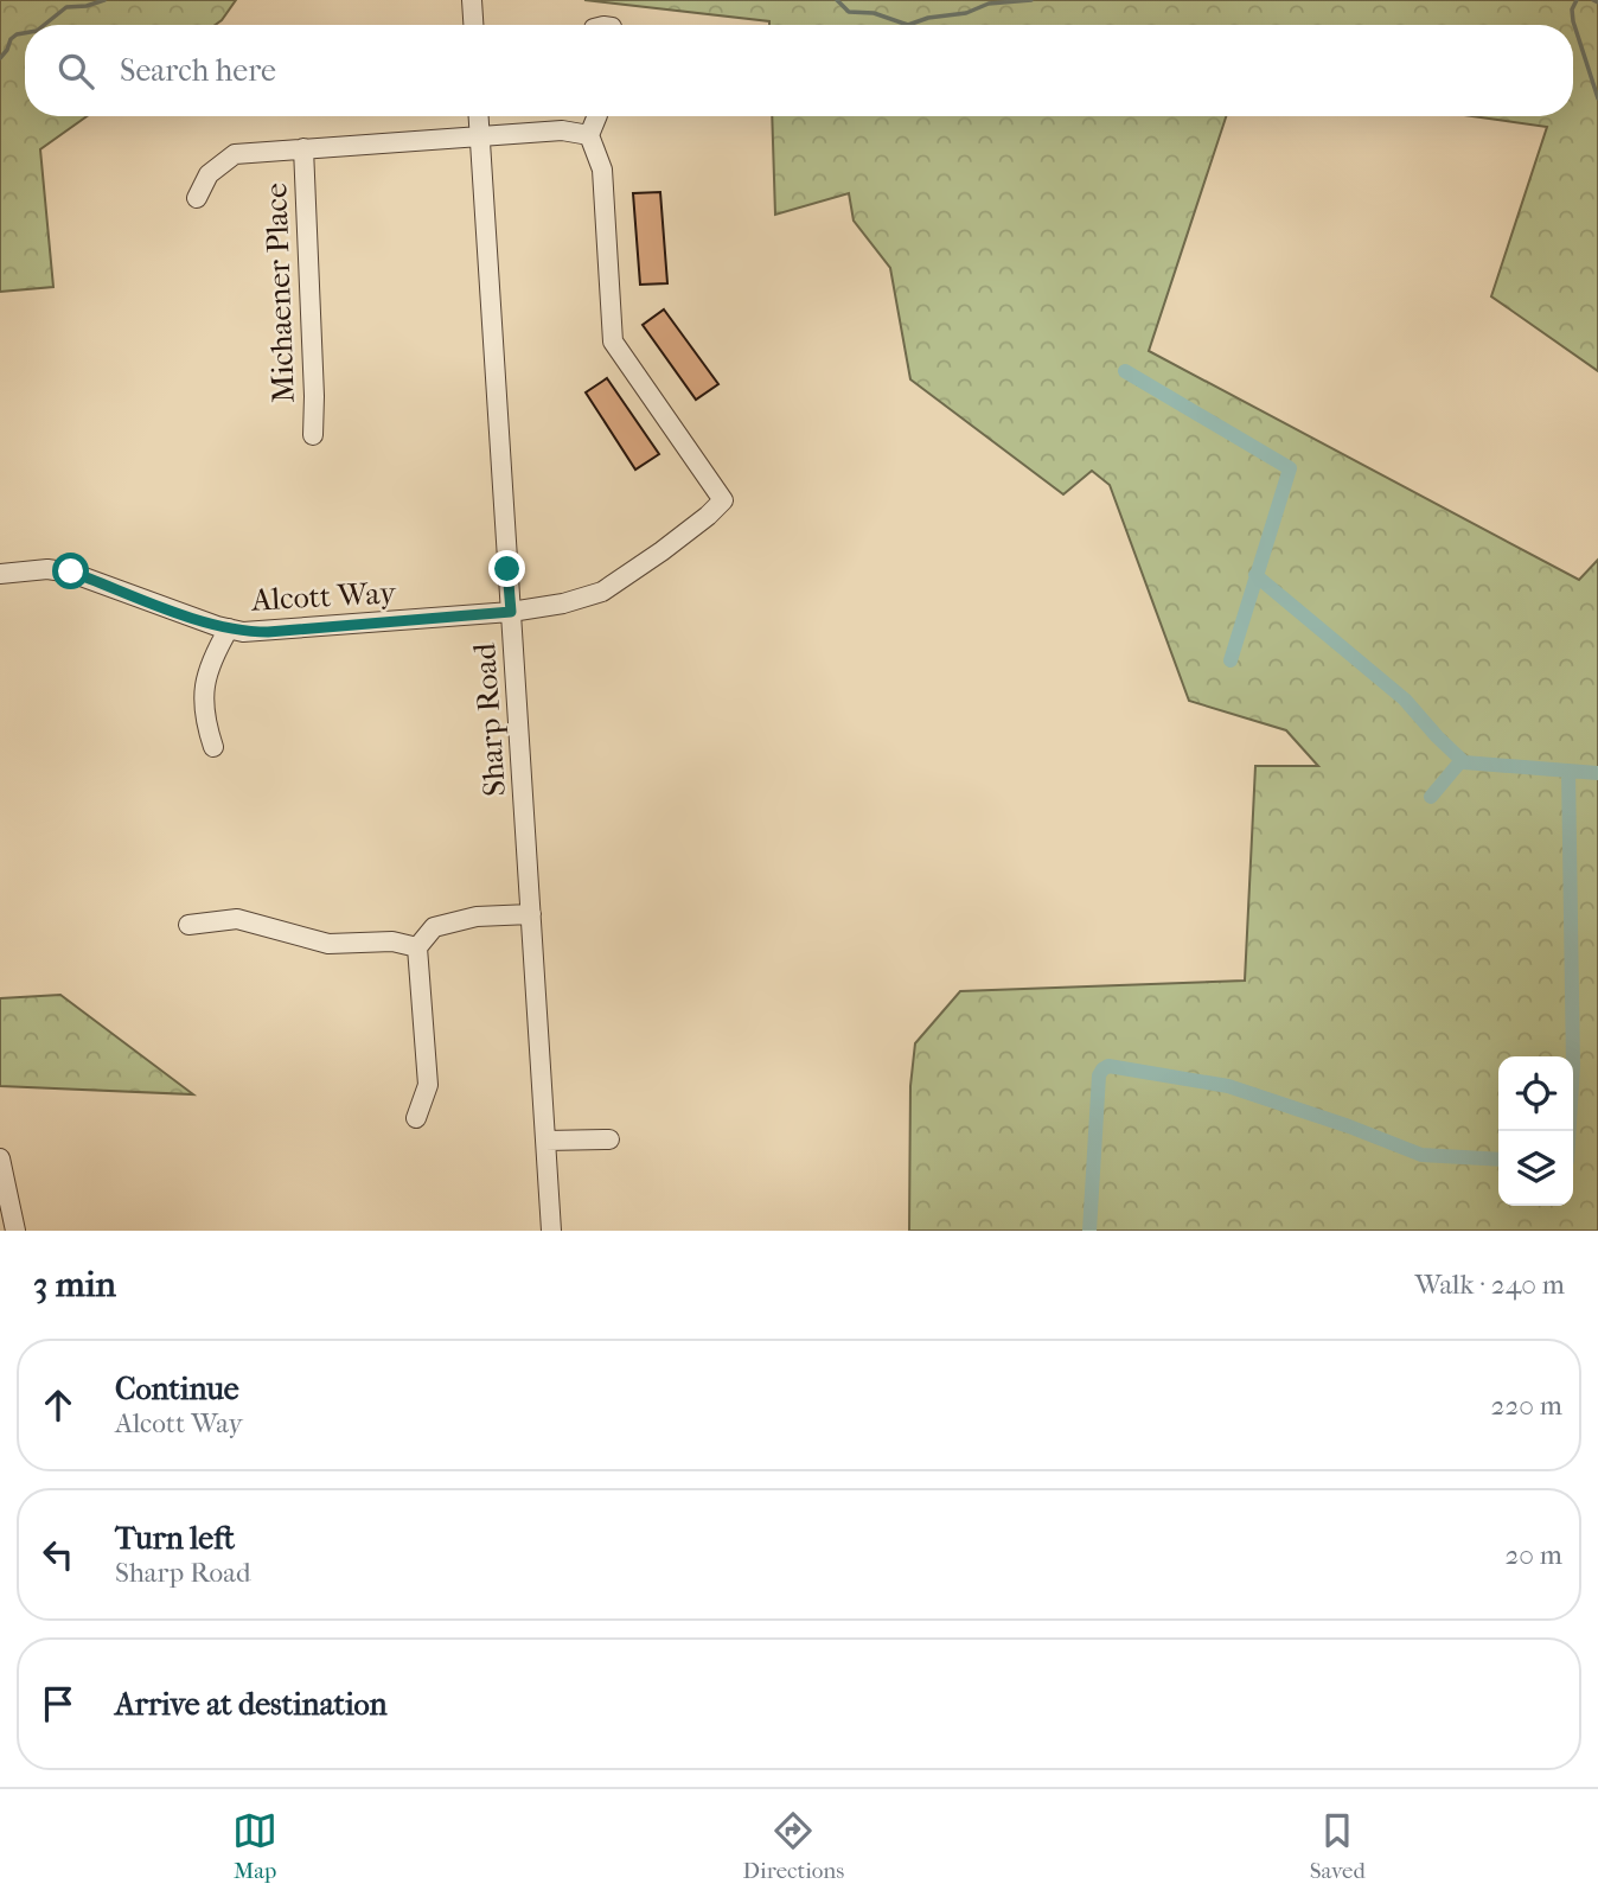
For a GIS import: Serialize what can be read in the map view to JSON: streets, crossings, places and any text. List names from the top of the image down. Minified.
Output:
{"streets":{"street":["Michaener Place","Alcott Way","Sharp Road"]},"crossings":[["Alcott Way","Sharp Road"]],"page":{"search":"Search here","heading":["3 min","Walk · 240 m"],"list":[["Continue","Alcott Way","220 m"],["Turn left","Sharp Road","20 m"],"Arrive at destination"],"nav":["Map","Directions","Saved"]}}
